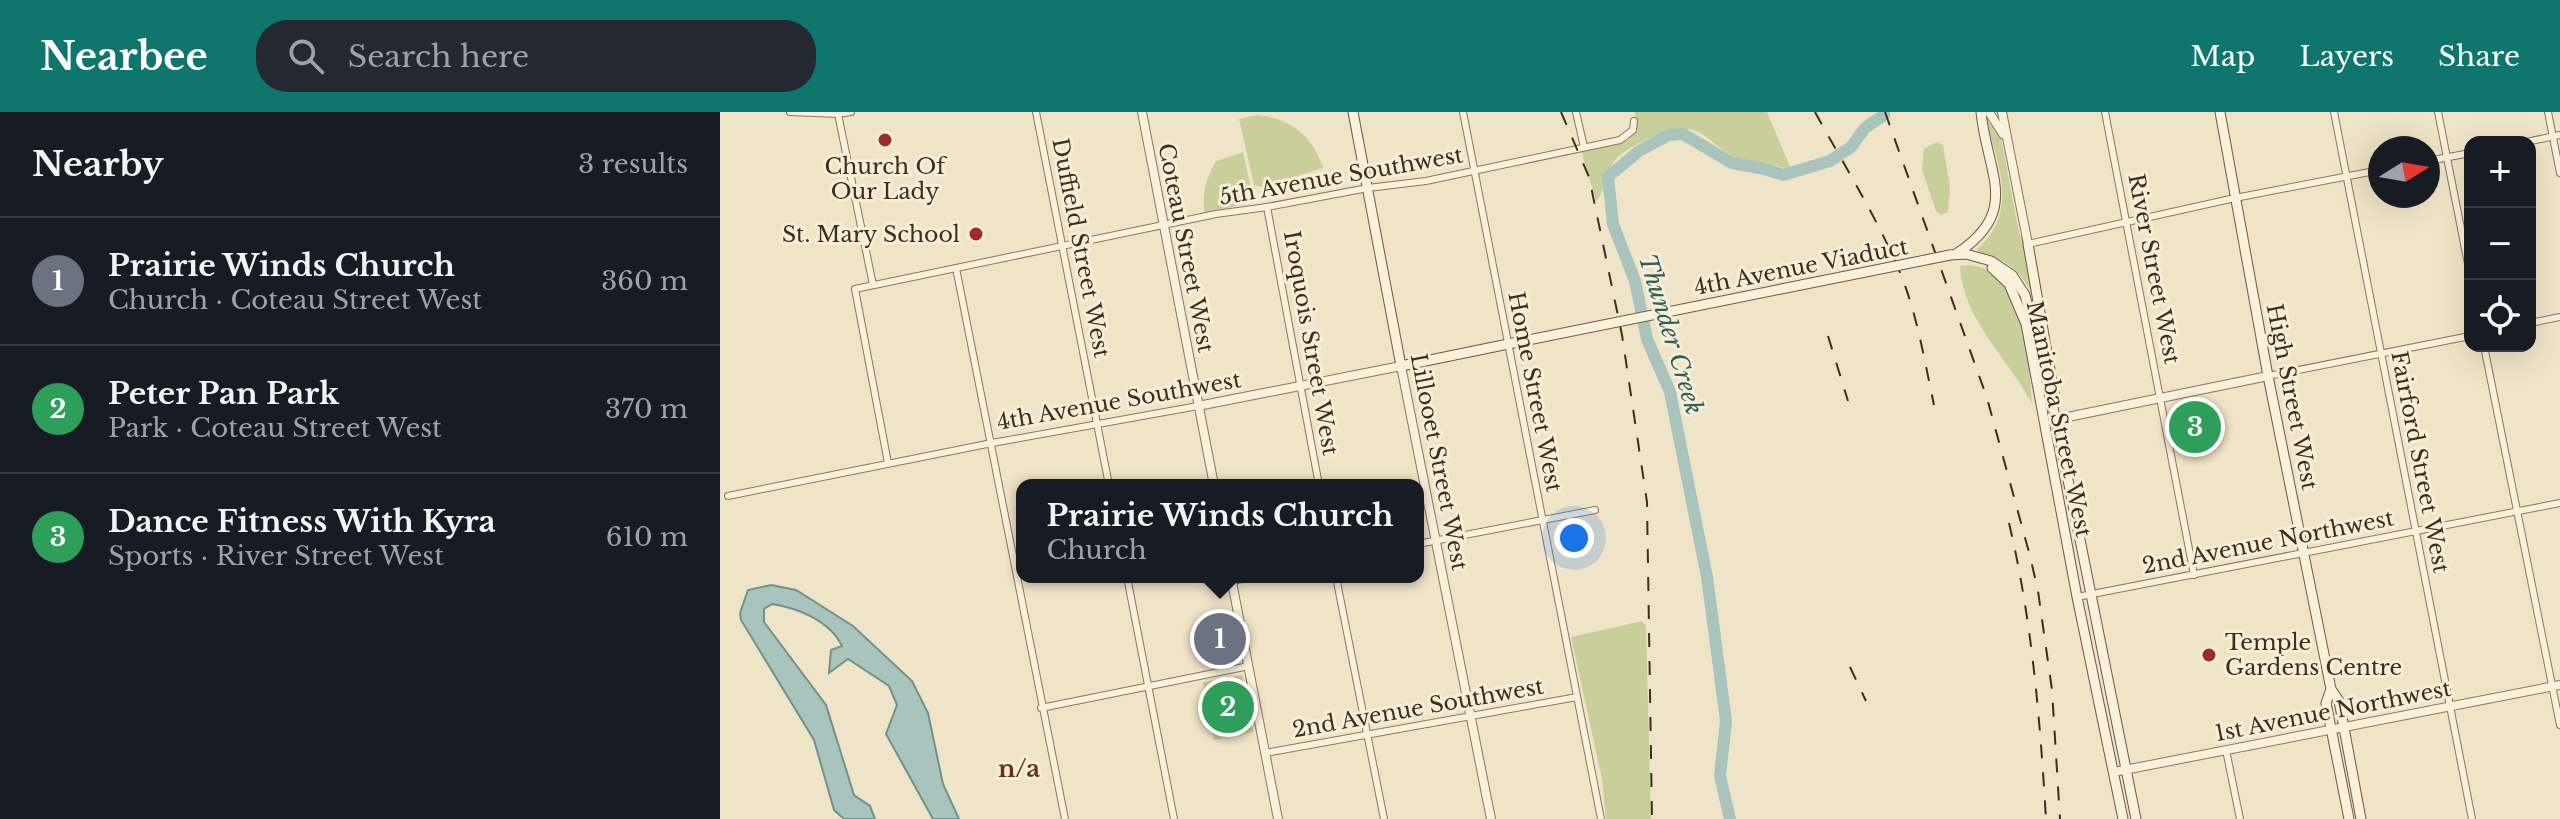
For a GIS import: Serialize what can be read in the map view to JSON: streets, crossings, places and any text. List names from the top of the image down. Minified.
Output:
{"streets":{"main road":["4th Avenue Viaduct","High Street West","4th Avenue Southwest","Manitoba Street West","Lillooet Street West"],"street":["5th Avenue Southwest","Duffield Street West","Coteau Street West","River Street West","Iroquois Street West","Home Street West","Fairford Street West","2nd Avenue Northwest","2nd Avenue Southwest","1st Avenue Northwest"]},"crossings":[["5th Avenue Southwest","Duffield Street West"],["5th Avenue Southwest","Coteau Street West"],["5th Avenue Southwest","Iroquois Street West"],["5th Avenue Southwest","Home Street West"],["5th Avenue Southwest","4th Avenue Southwest"],["5th Avenue Southwest","Lillooet Street West"],["Duffield Street West","4th Avenue Southwest"],["Coteau Street West","4th Avenue Southwest"],["4th Avenue Viaduct","Home Street West"],["4th Avenue Viaduct","4th Avenue Southwest"],["4th Avenue Viaduct","Manitoba Street West"],["River Street West","2nd Avenue Northwest"],["Iroquois Street West","4th Avenue Southwest"],["Home Street West","4th Avenue Southwest"],["Home Street West","2nd Avenue Southwest"],["High Street West","2nd Avenue Northwest"],["High Street West","1st Avenue Northwest"],["4th Avenue Southwest","Lillooet Street West"],["Manitoba Street West","2nd Avenue Northwest"],["Manitoba Street West","1st Avenue Northwest"],["Lillooet Street West","2nd Avenue Southwest"],["Fairford Street West","2nd Avenue Northwest"],["Fairford Street West","1st Avenue Northwest"]],"districts":["n/a"],"water":["Thunder Creek"],"places":["Church Of Our Lady","St. Mary School","Temple Gardens Centre"],"north":"right","page":{"header":"Nearbee","search":"Search here","nav":["Map","Layers","Share"],"heading":["Nearby","3 results"],"map_buttons":["+","−"],"list":[{"mark":"1","name":"Prairie Winds Church","note":"Church · Coteau Street West","value":"360 m"},{"mark":"2","name":"Peter Pan Park","note":"Park · Coteau Street West","value":"370 m"},{"mark":"3","name":"Dance Fitness With Kyra","note":"Sports · River Street West","value":"610 m"}],"pins":["3","1","2"],"popup":["Prairie Winds Church","Church"]}}
